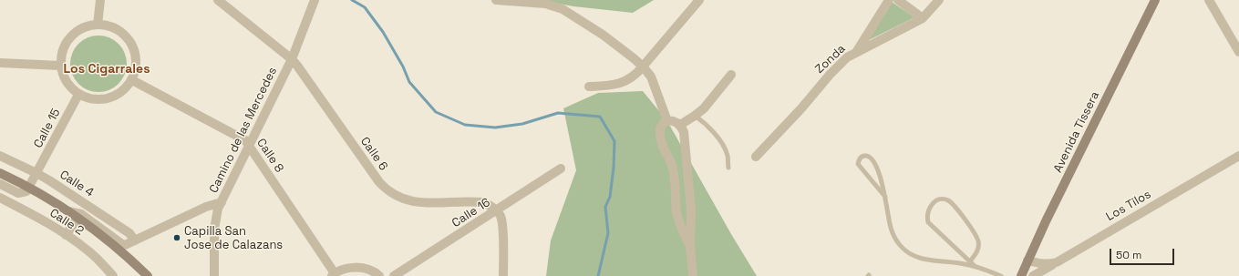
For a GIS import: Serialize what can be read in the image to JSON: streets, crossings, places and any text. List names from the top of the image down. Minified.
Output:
{"streets":{"main road":["Avenida Tissera"],"street":["Zonda","Calle 15","Camino de las Mercedes","Calle 6","Calle 8","Calle 4","Los Tilos","Calle 16","Calle 2"]},"crossings":[["Calle 15","Calle 8"],["Calle 15","Calle 4"],["Camino de las Mercedes","Calle 6"],["Camino de las Mercedes","Calle 8"],["Avenida Tissera","Los Tilos"],["Calle 6","Calle 16"]],"districts":["Los Cigarrales"],"places":["Capilla San Jose de Calazans"],"scale_bar":"50 m"}
